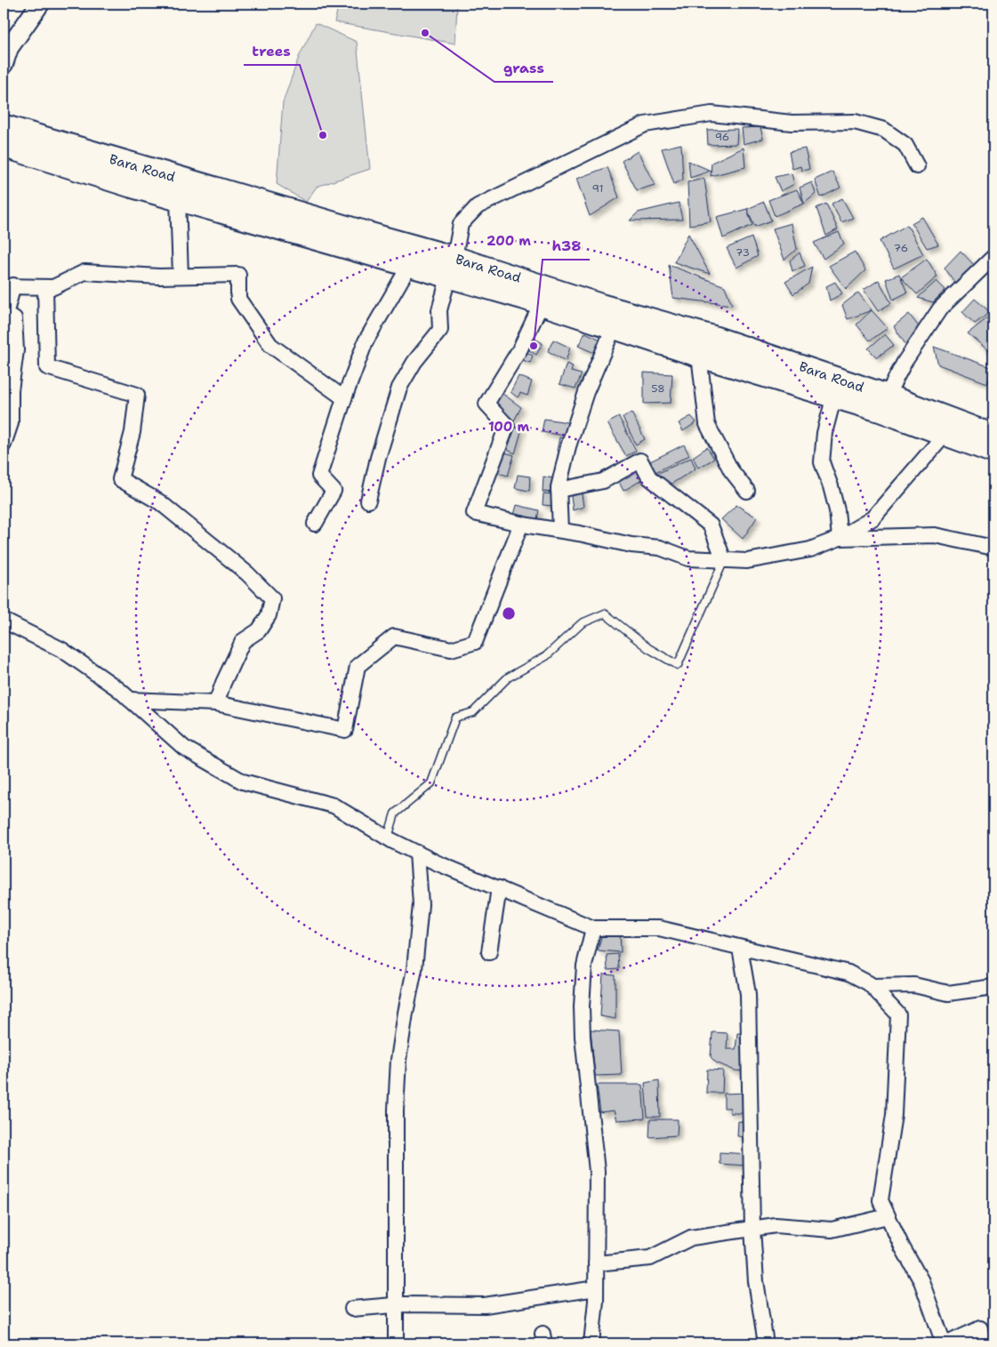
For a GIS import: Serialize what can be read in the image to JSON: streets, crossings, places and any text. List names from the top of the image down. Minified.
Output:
{"streets":{"main road":["Bara Road"]},"places":["grass","trees","h38"],"house_numbers":["96","91","76","73","58"],"rings":["200 m","100 m"]}
